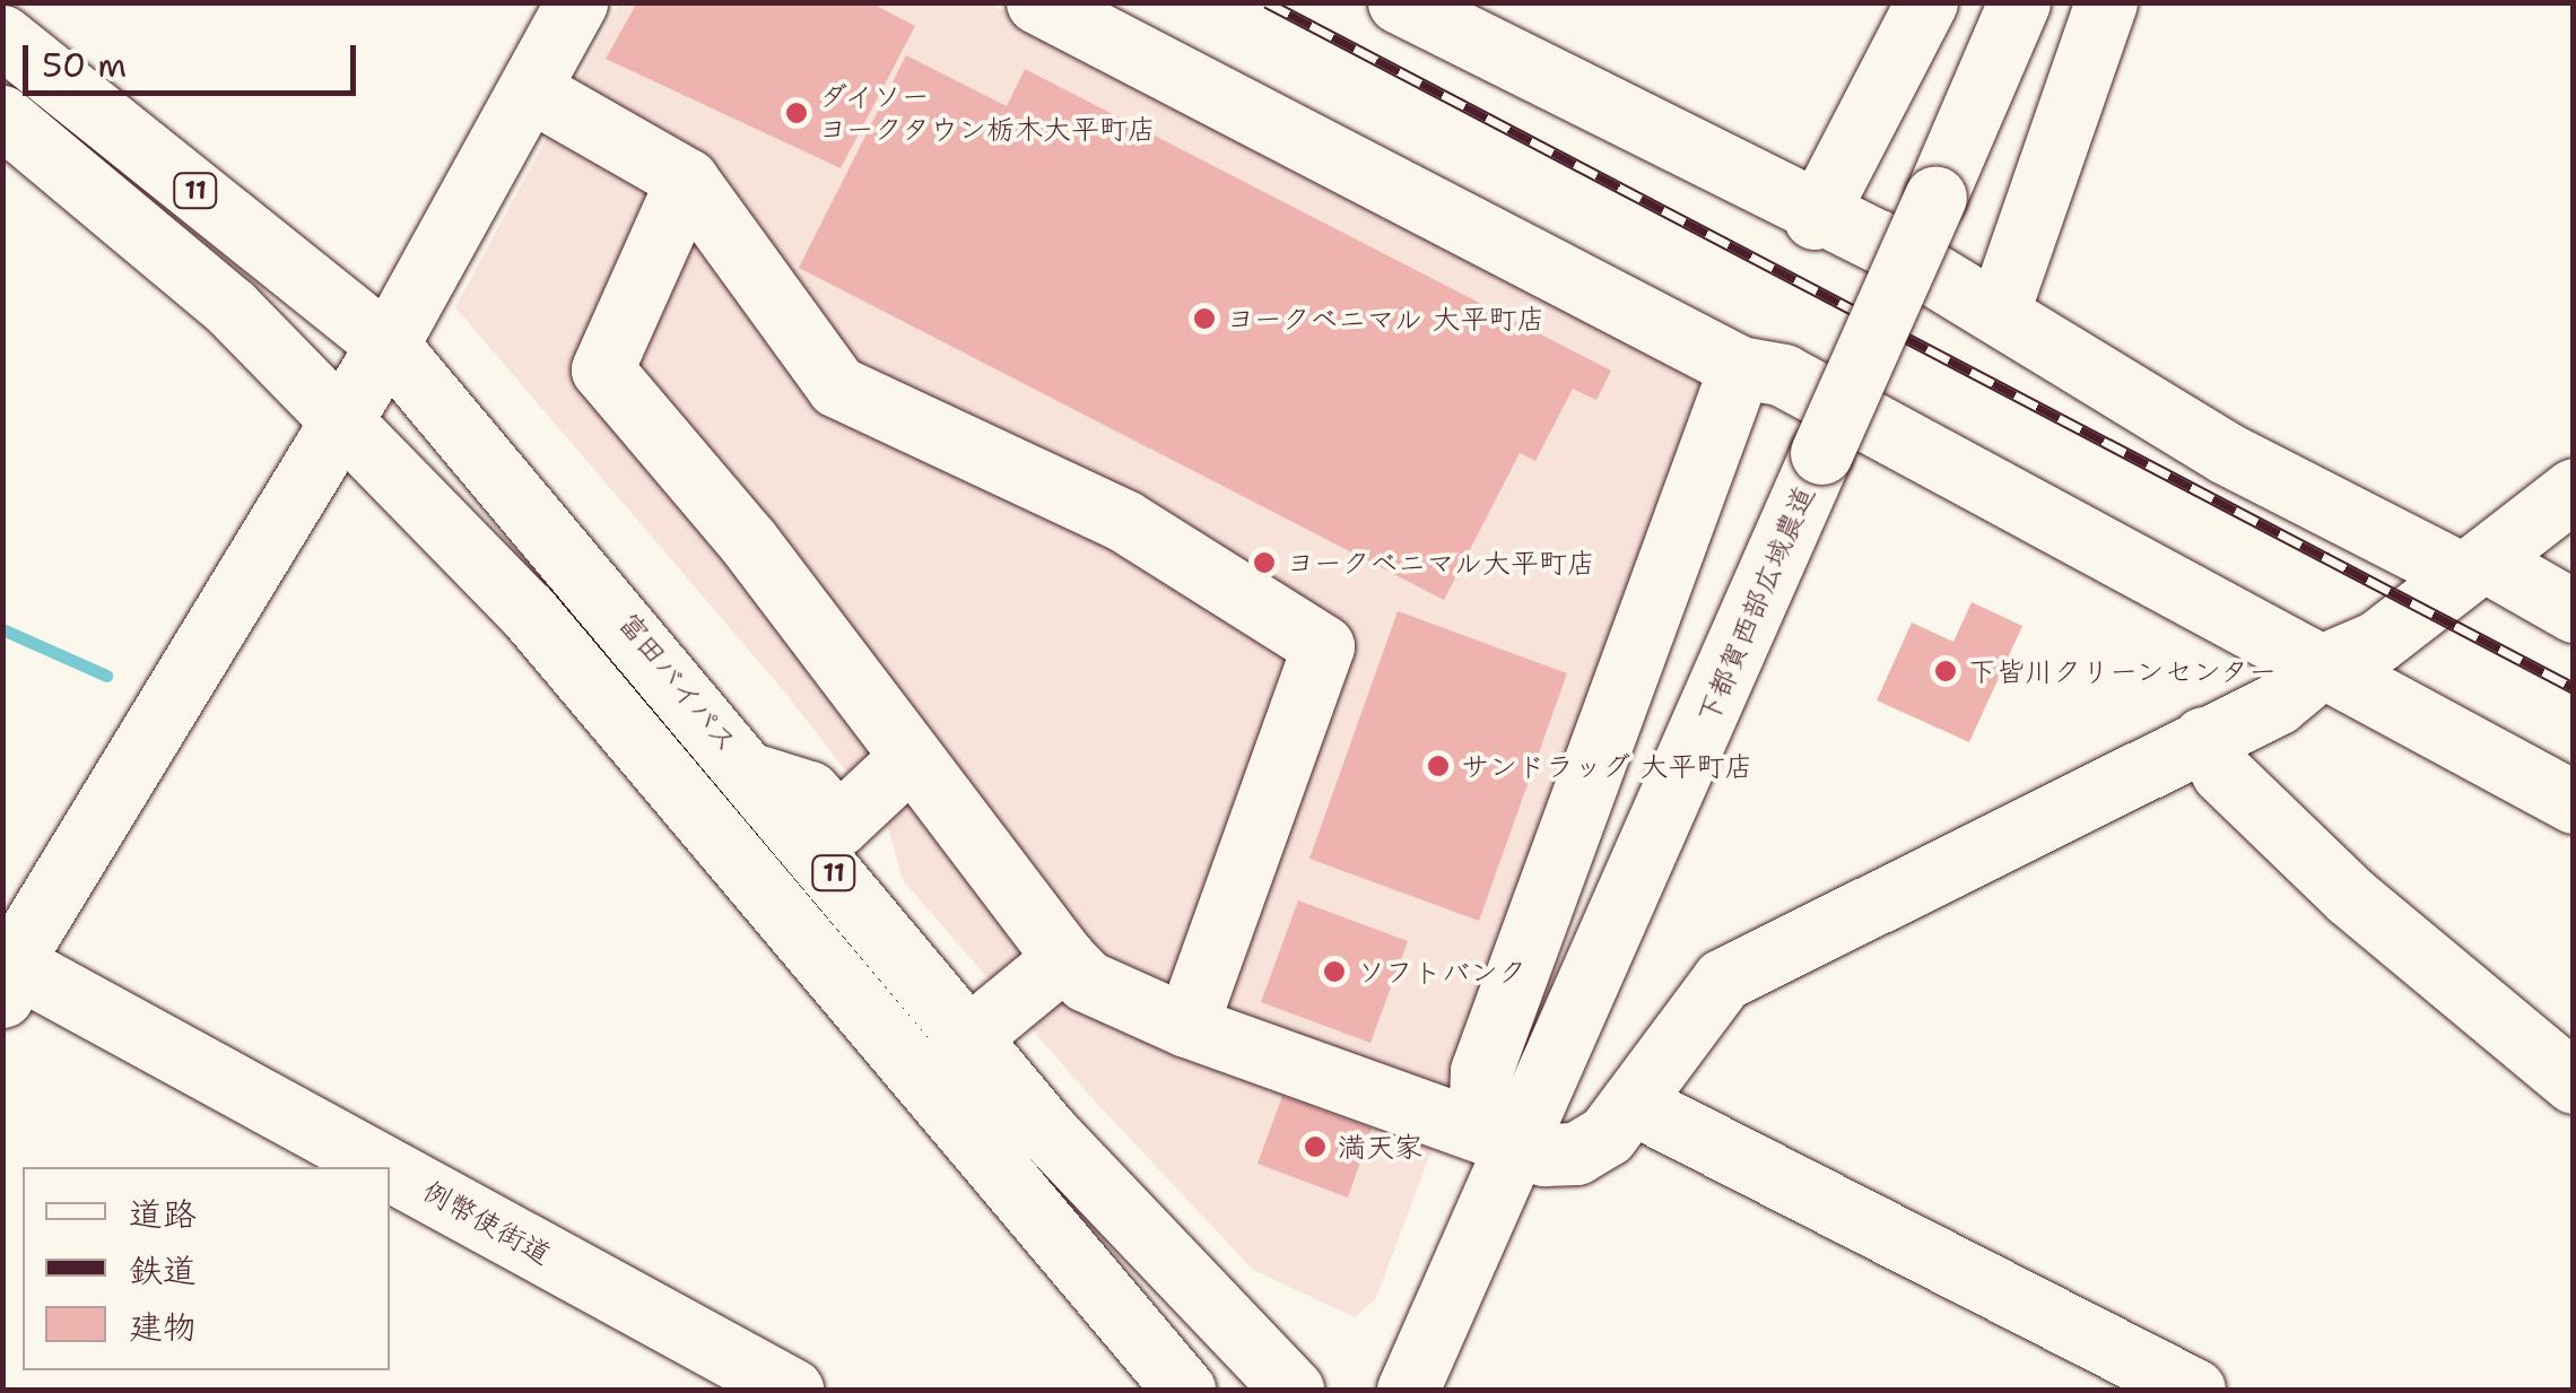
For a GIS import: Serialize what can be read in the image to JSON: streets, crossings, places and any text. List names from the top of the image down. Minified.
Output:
{"streets":{"street":["11","下都賀西部広域農道","富田バイパス","例幣使街道"]},"places":["ダイソー ヨークタウン栃木大平町店","ヨークベニマル 大平町店","ヨークベニマル大平町店","下皆川クリーンセンター","サンドラッグ 大平町店","ソフトバンク","満天家"],"legend":["道路","鉄道","建物"],"scale_bar":"50 m"}
